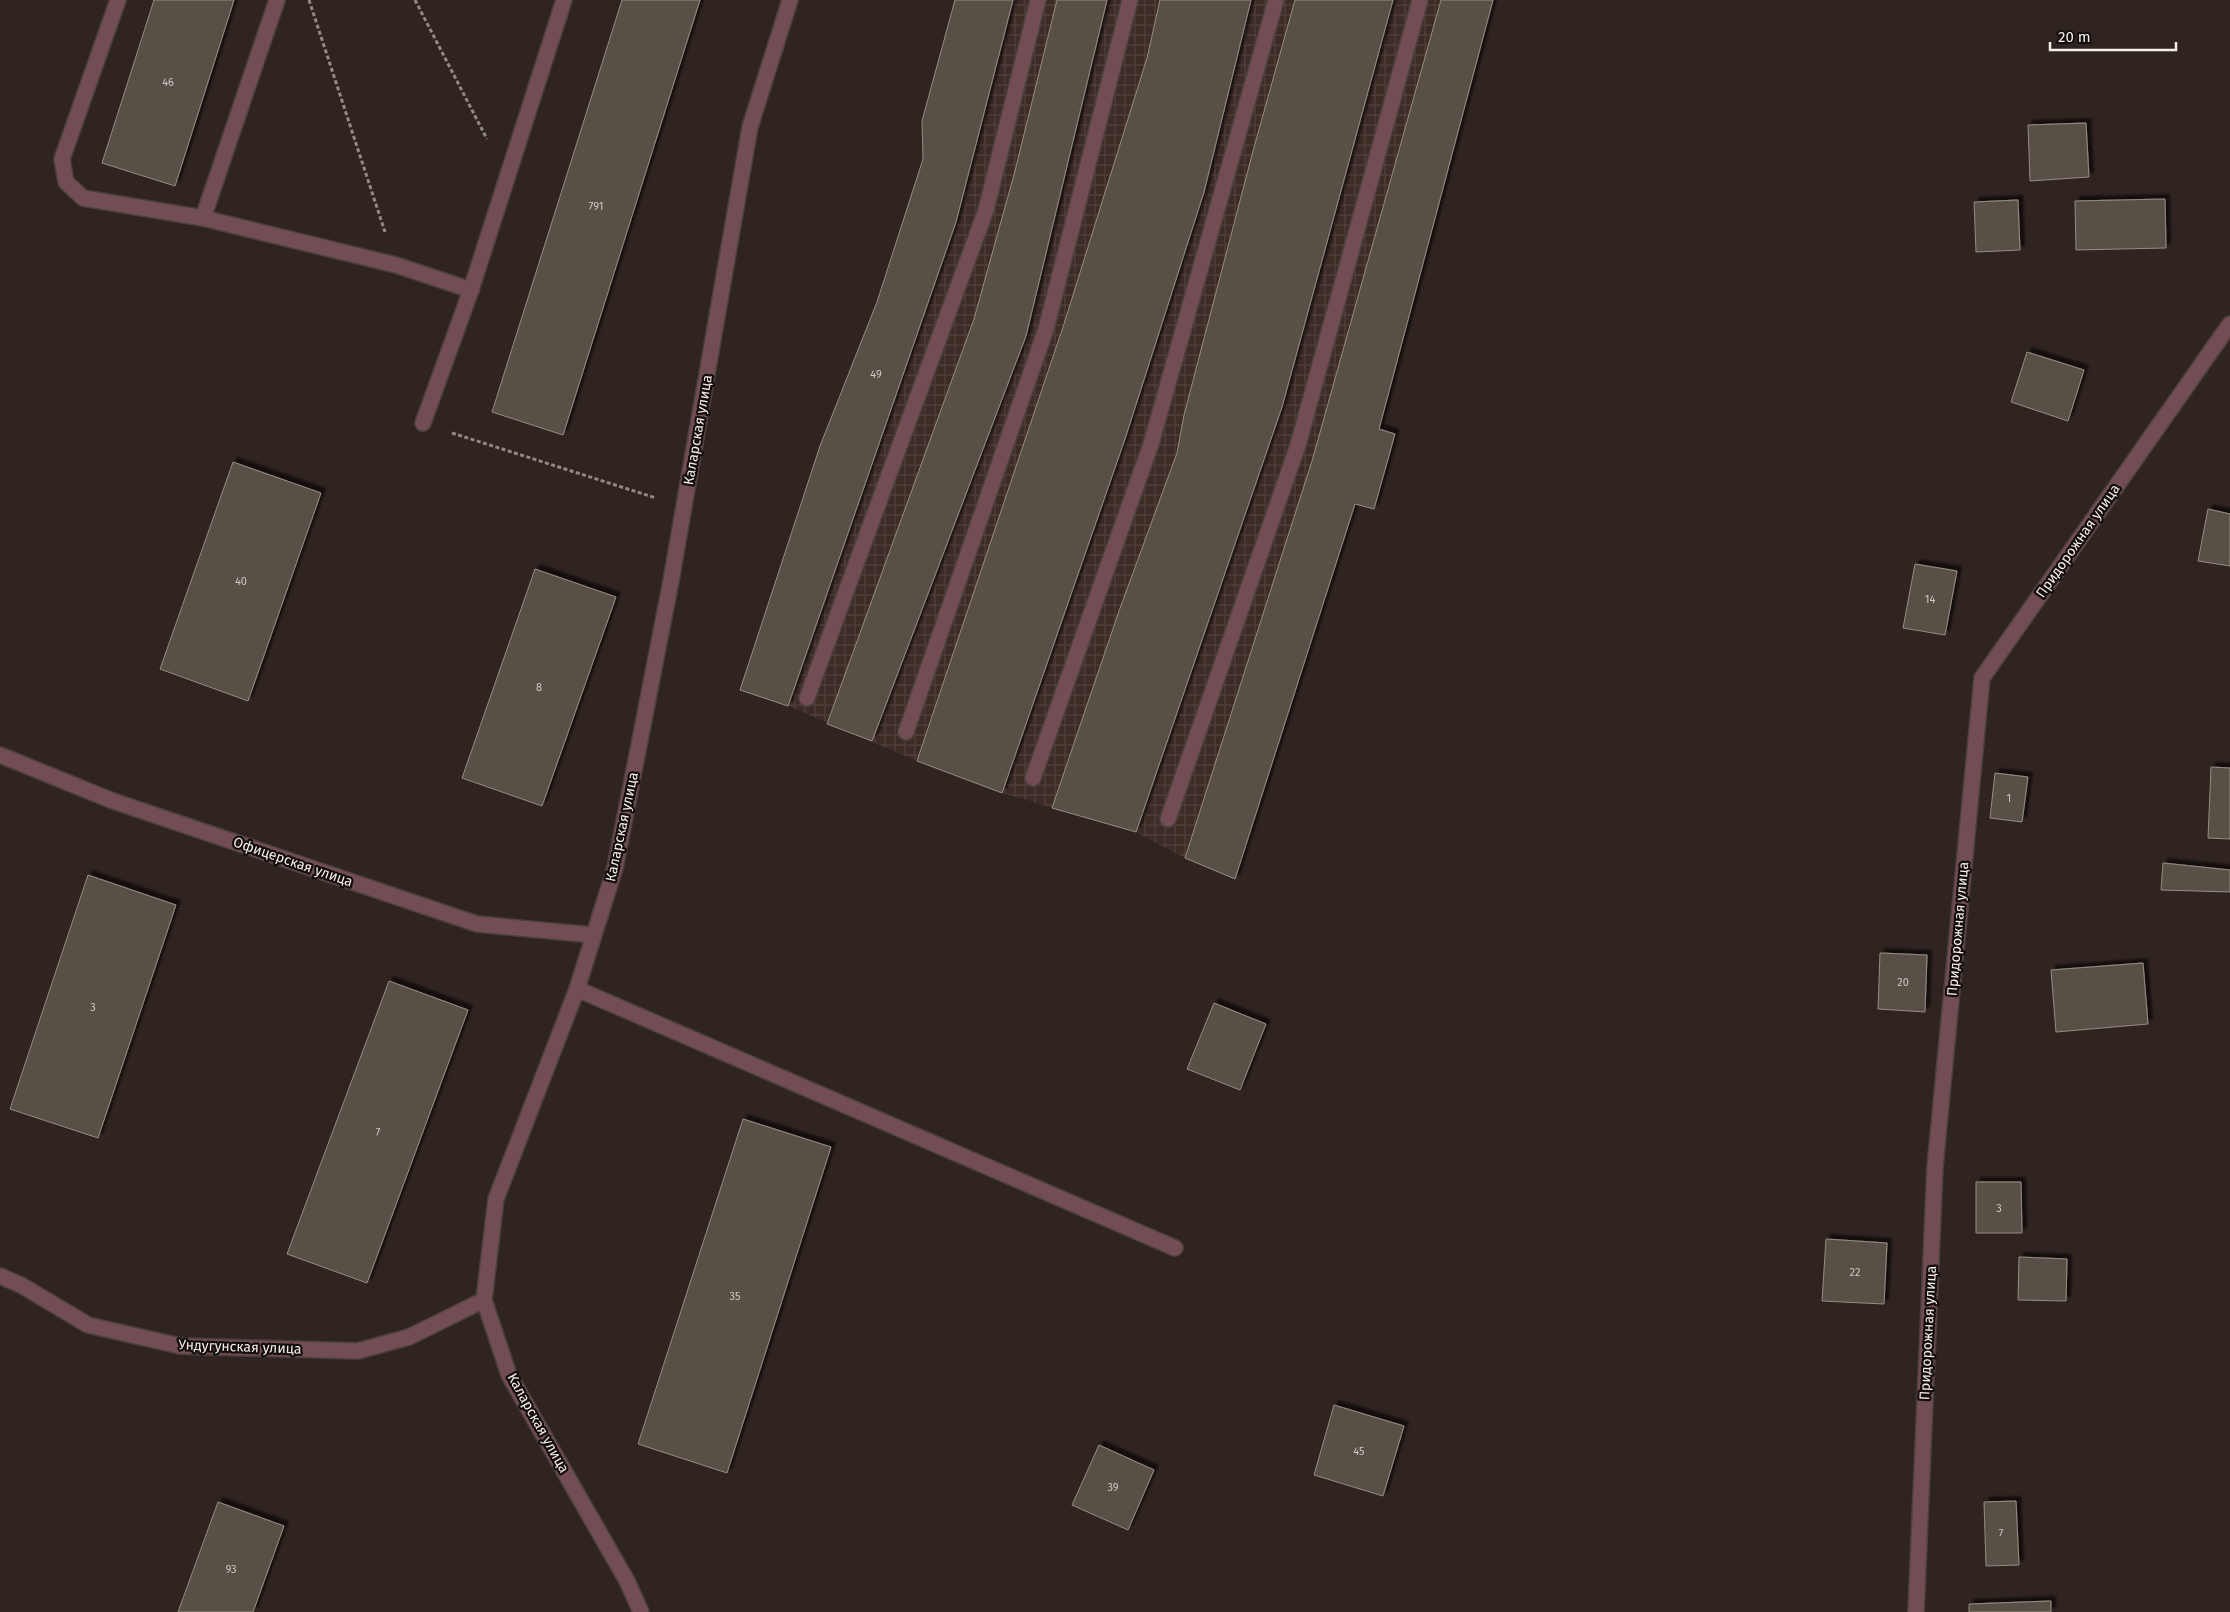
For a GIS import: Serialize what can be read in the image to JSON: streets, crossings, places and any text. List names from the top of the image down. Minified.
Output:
{"streets":{"street":["Каларская улица","Придорожная улица","Офицерская улица","Ундугунская улица"]},"crossings":[["Каларская улица","Офицерская улица"],["Каларская улица","Ундугунская улица"]],"house_numbers":["46","791","49","40","14","8","1","20","3","7","3","22","35","45","39","7","93"],"scale_bar":"20 m"}
